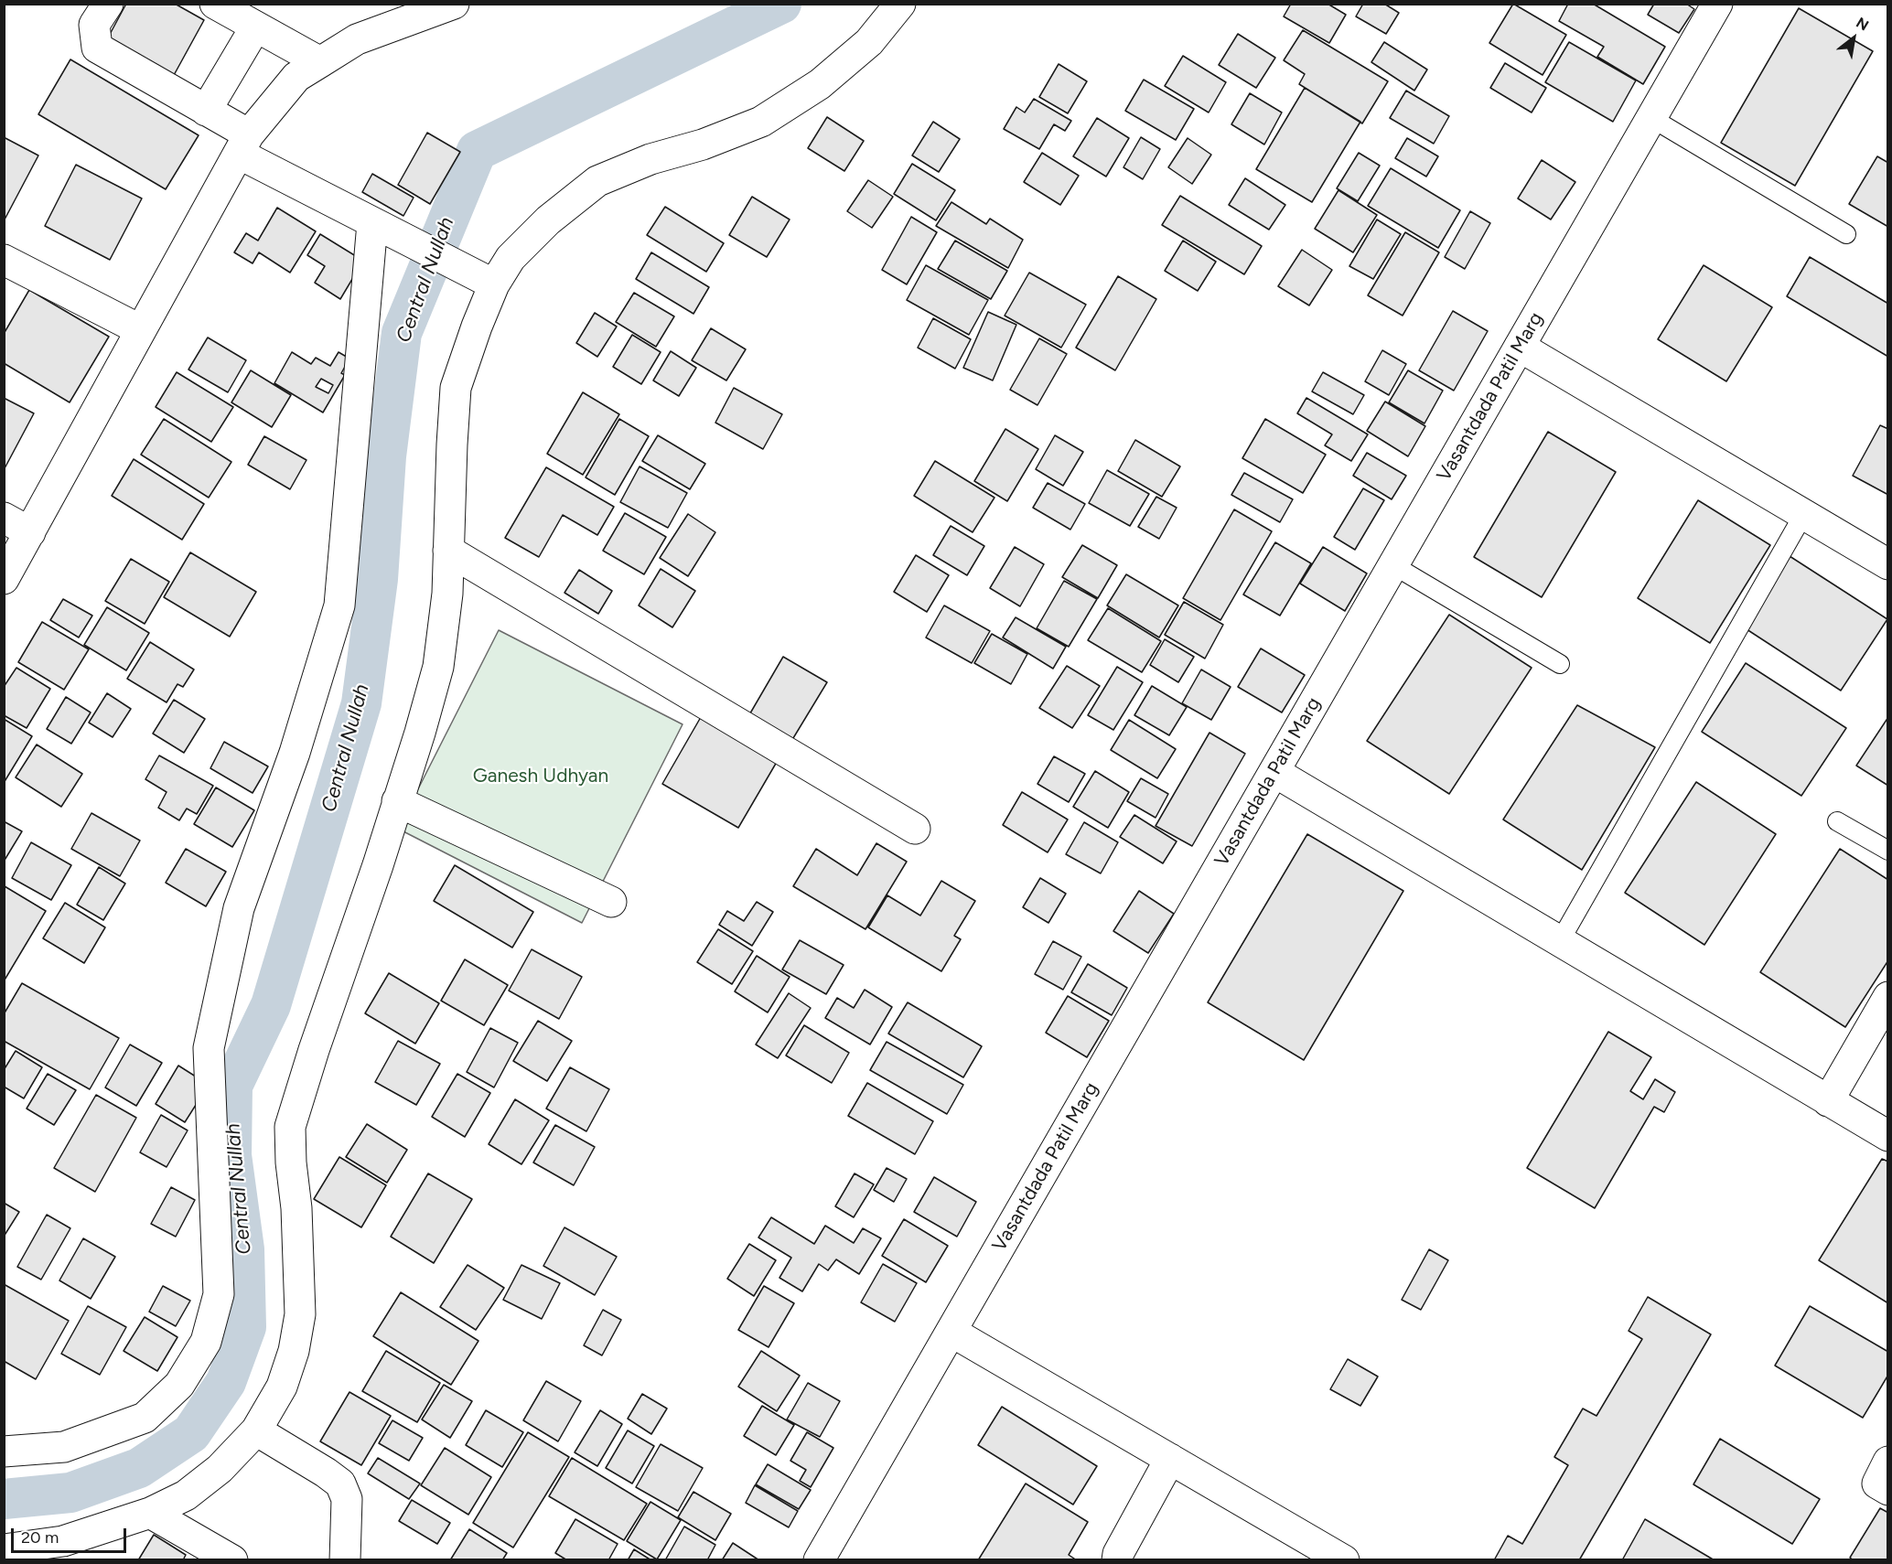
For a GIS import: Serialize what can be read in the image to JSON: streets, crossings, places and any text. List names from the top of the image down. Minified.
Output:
{"streets":{"street":["Vasantdada Patil Marg"]},"water":["Central Nullah"],"parks":["Ganesh Udhyan"],"scale_bar":"20 m","north":"top right"}
